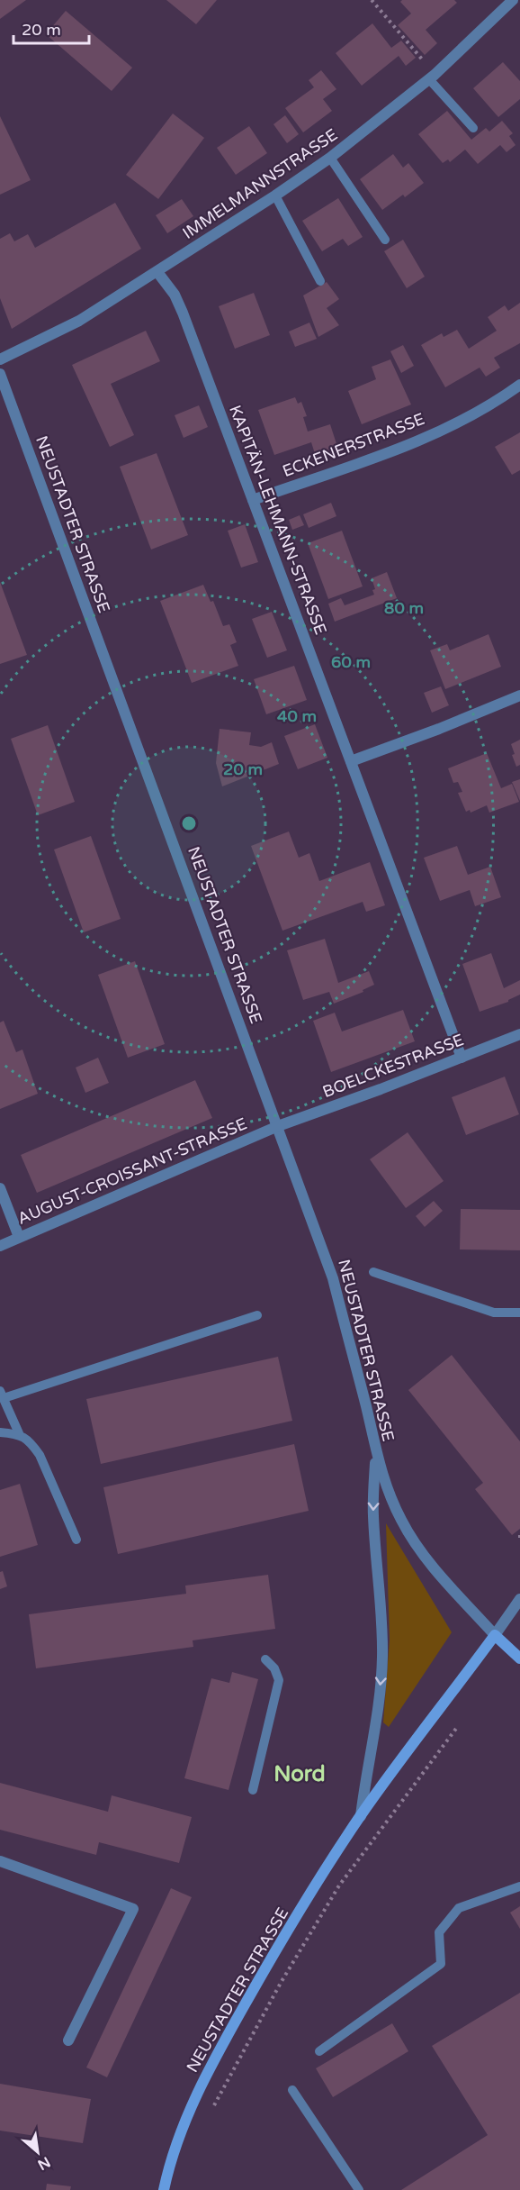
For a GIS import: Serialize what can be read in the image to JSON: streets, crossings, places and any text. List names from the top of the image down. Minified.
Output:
{"streets":{"main road":["NEUSTADTER STRASSE"],"street":["IMMELMANNSTRASSE","ECKENERSTRASSE","KAPITÄN-LEHMANN-STRASSE","BOELCKESTRASSE","AUGUST-CROISSANT-STRASSE"]},"crossings":[["IMMELMANNSTRASSE","KAPITÄN-LEHMANN-STRASSE"],["ECKENERSTRASSE","KAPITÄN-LEHMANN-STRASSE"],["KAPITÄN-LEHMANN-STRASSE","BOELCKESTRASSE"],["NEUSTADTER STRASSE","BOELCKESTRASSE"],["NEUSTADTER STRASSE","AUGUST-CROISSANT-STRASSE"],["BOELCKESTRASSE","AUGUST-CROISSANT-STRASSE"]],"districts":["Nord"],"scale_bar":"20 m","north":"bottom right","rings":["80 m","60 m","40 m","20 m"]}
